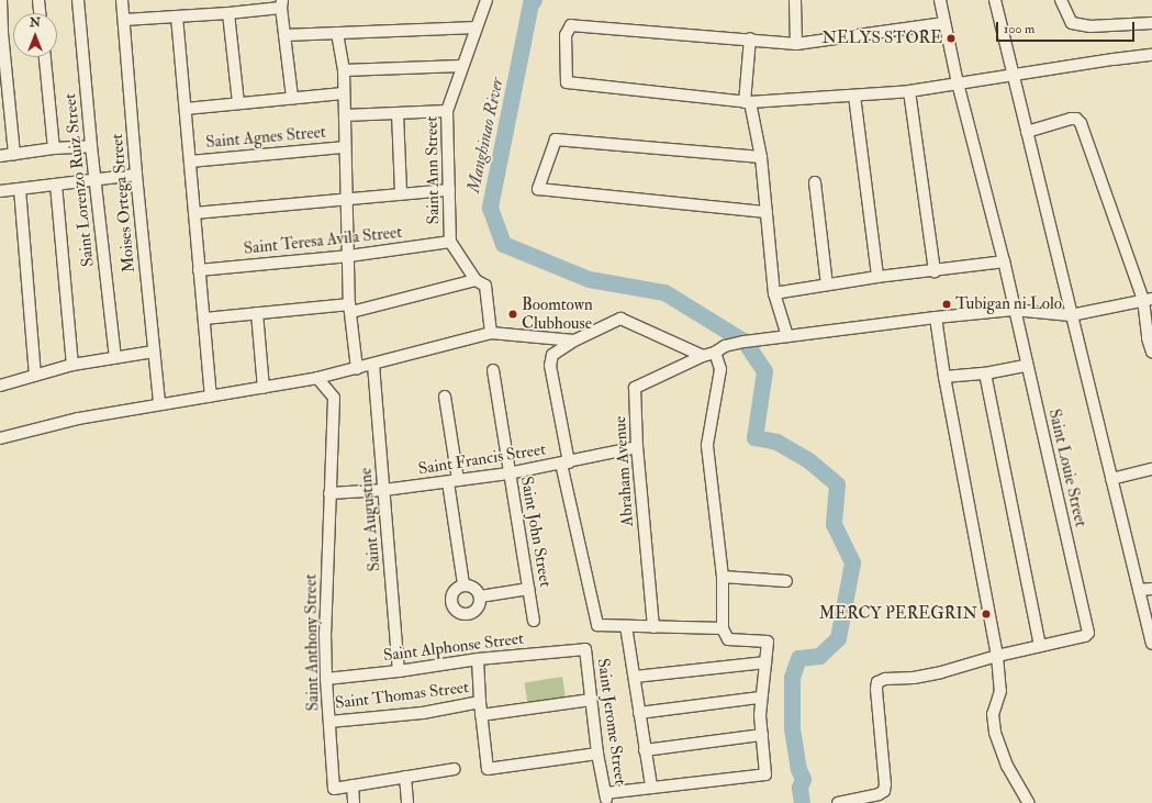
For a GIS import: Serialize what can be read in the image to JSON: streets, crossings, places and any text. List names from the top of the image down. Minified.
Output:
{"streets":{"street":["Saint Agnes Street","Saint Ann Street","Saint Lorenzo Ruiz Street","Moises Ortega Street","Saint Teresa Avila Street","Saint Francis Street","Saint Louie Street","Abraham Avenue","Saint Augustine","Saint John Street","Saint Anthony Street","Saint Alphonse Street","Saint Thomas Street","Saint Jerome Street"]},"crossings":[["Saint Ann Street","Saint Teresa Avila Street"],["Saint Francis Street","Abraham Avenue"],["Saint Francis Street","Saint Augustine"],["Saint Francis Street","Saint John Street"],["Saint Francis Street","Saint Anthony Street"],["Saint Augustine","Saint Alphonse Street"],["Saint Anthony Street","Saint Alphonse Street"],["Saint Anthony Street","Saint Thomas Street"],["Saint Alphonse Street","Saint Jerome Street"]],"water":["Manghinao River"],"places":["NELYS STORE","Tubigan ni Lolo","Boomtown Clubhouse","MERCY PEREGRIN"],"scale_bar":"100 m","north":"top"}
